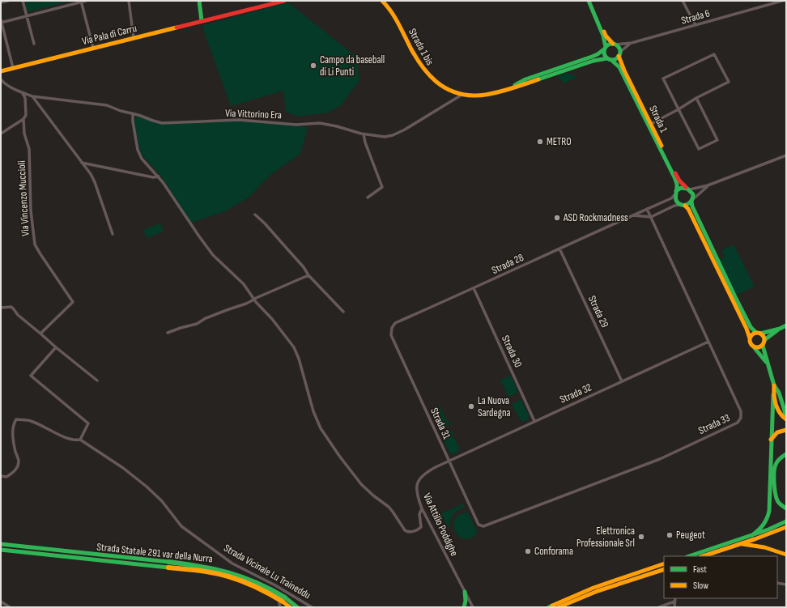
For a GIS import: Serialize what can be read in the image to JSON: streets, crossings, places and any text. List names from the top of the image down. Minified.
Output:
{"streets":{"main road":["Via Pala di Carru","Strada 1 bis","Strada 1","Strada Statale 291 var della Nurra"],"street":["Strada 6","Via Vittorino Era","Via Vincenzo Muccioli","Strada 28","Strada 29","Strada 30","Strada 32","Strada 31","Strada 33","Via Attilio Poddighe","Strada Vicinale Lu Traineddu"]},"crossings":[["Strada 6","Strada 1 bis"],["Strada 6","Strada 1"],["Strada 1 bis","Via Vittorino Era"],["Strada 1 bis","Strada 1"],["Strada 1","Strada 28"],["Strada 28","Strada 29"],["Strada 28","Strada 30"],["Strada 28","Strada 31"],["Strada 28","Strada 33"],["Strada 29","Strada 32"],["Strada 30","Strada 32"],["Strada 32","Strada 31"],["Strada 32","Strada 33"],["Strada 32","Via Attilio Poddighe"],["Strada 31","Strada 33"],["Strada 31","Via Attilio Poddighe"]],"places":["Campo da baseball di Li Punti","METRO","ASD Rockmadness","La Nuova Sardegna","Peugeot","Elettronica Professionale Srl","Conforama"],"legend":["Fast","Slow"]}
